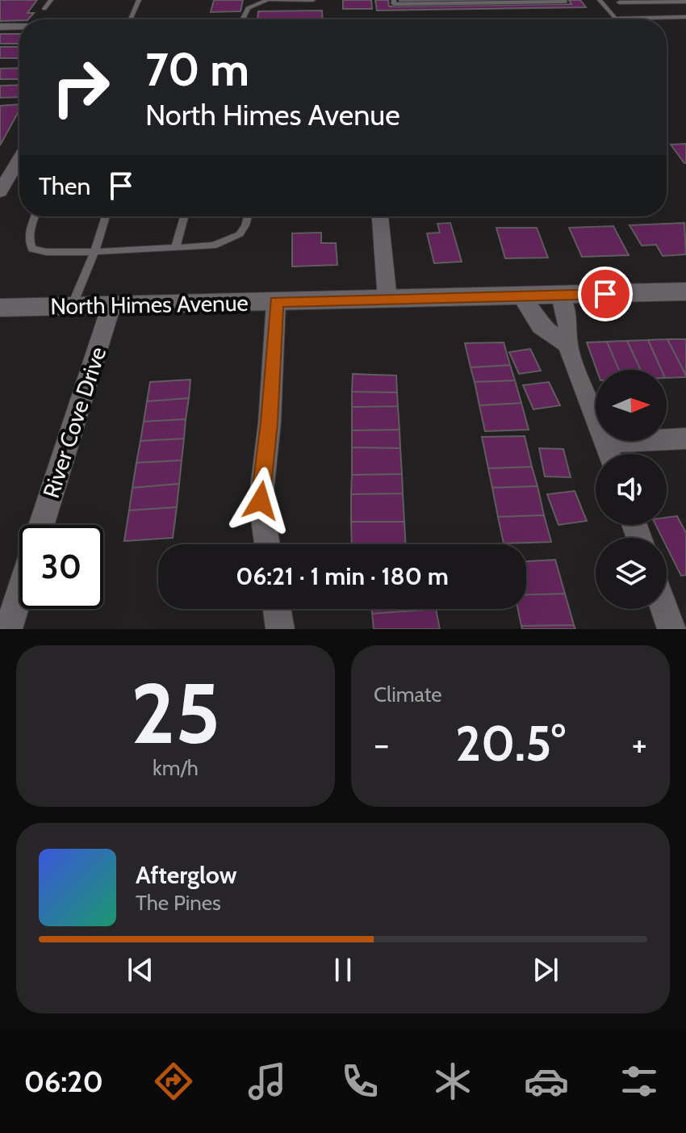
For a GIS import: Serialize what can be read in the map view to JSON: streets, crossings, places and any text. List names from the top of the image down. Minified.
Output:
{"streets":{"street":["North Himes Avenue","River Cove Drive"]},"crossings":[["North Himes Avenue","River Cove Drive"]],"north":"right","page":{"turn":["70 m","North Himes Avenue"],"then":"Then","limit":"30","trip":"06:21 · 1 min · 180 m","tile":[["25","km/h"],"Climate"],"heat":["−","20.5°","+"],"song":["Afterglow","The Pines"],"tabs":"06:20"}}
